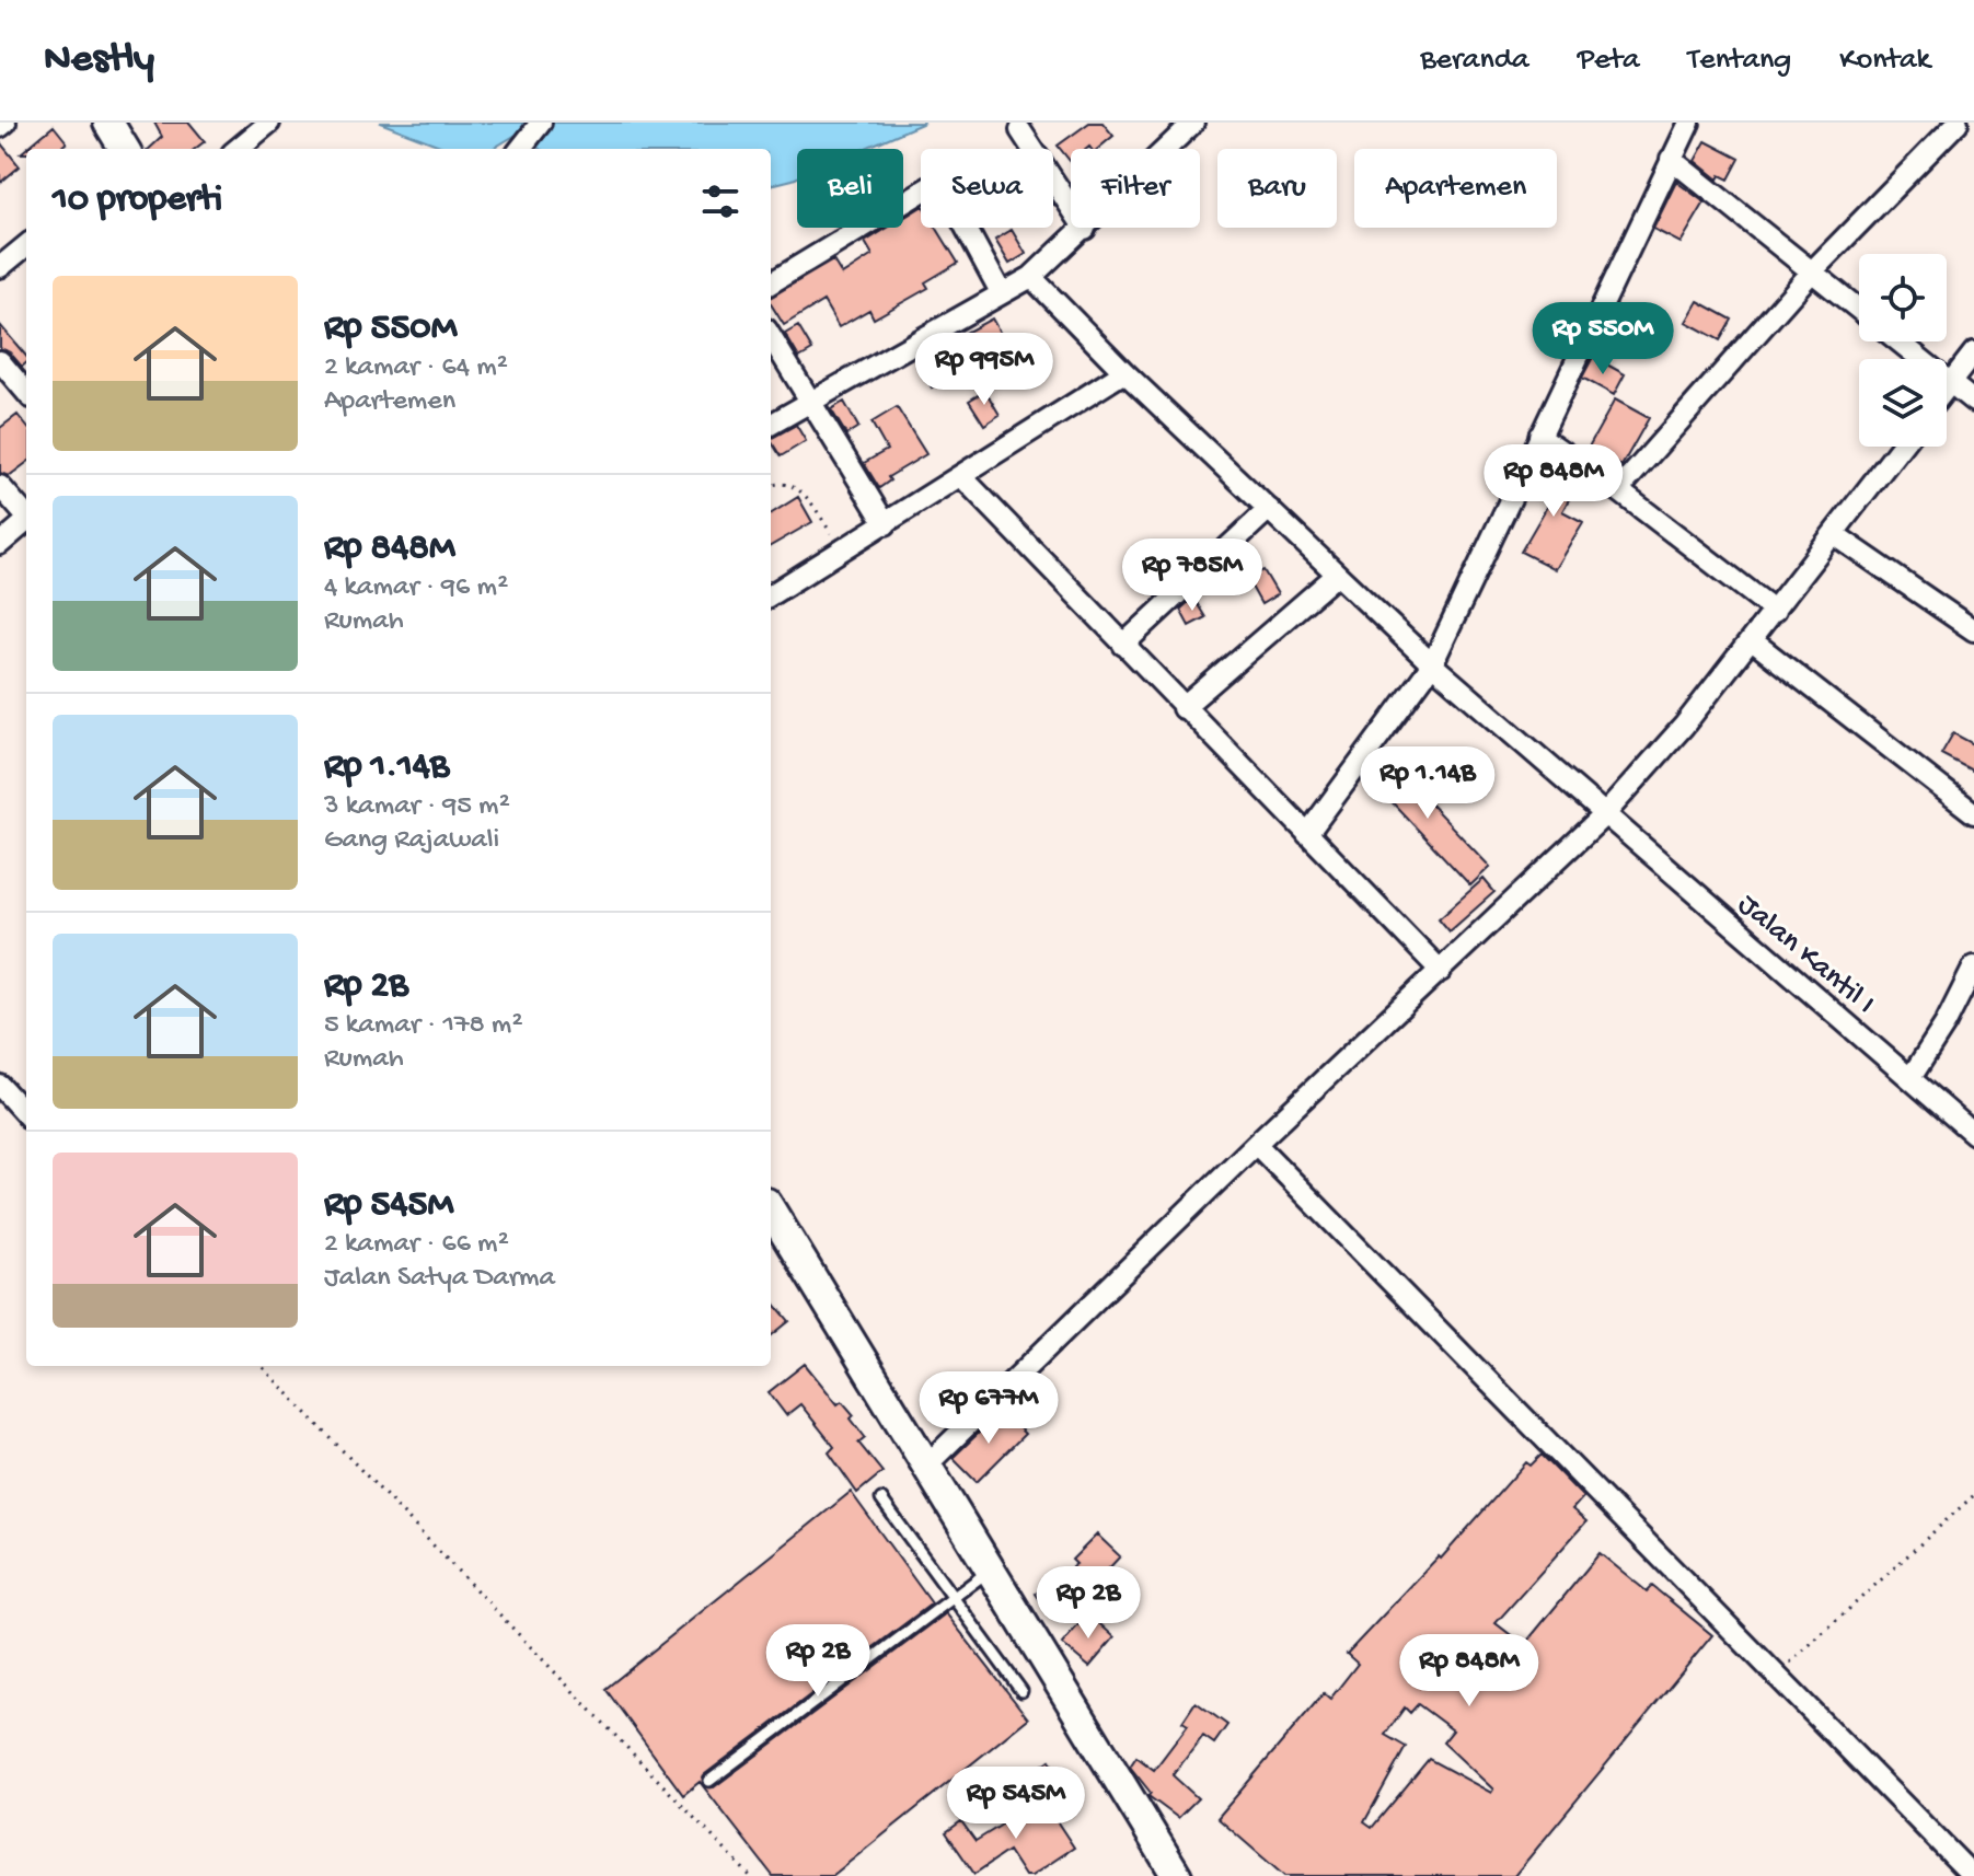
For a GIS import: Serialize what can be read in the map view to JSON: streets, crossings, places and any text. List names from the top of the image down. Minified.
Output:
{"streets":{"street":["Jalan Kantil I"]},"page":{"header":"Nestly","nav":["Beranda","Peta","Tentang","Kontak"],"chip":["Beli","Sewa","Filter","Baru","Apartemen"],"heading":"10 properti","list":[{"name":"Rp 550M","note":"2 kamar · 64 m² · Apartemen"},{"name":"Rp 848M","note":"4 kamar · 96 m² · Rumah"},{"name":"Rp 1.14B","note":"3 kamar · 95 m² · Gang Rajawali"},{"name":"Rp 2B","note":"5 kamar · 178 m² · Rumah"},{"name":"Rp 545M","note":"2 kamar · 66 m² · Jalan Satya Darma"}],"price":["Rp 550M","Rp 995M","Rp 848M","Rp 785M","Rp 1.14B","Rp 677M","Rp 2B","Rp 2B","Rp 848M","Rp 545M"]}}
